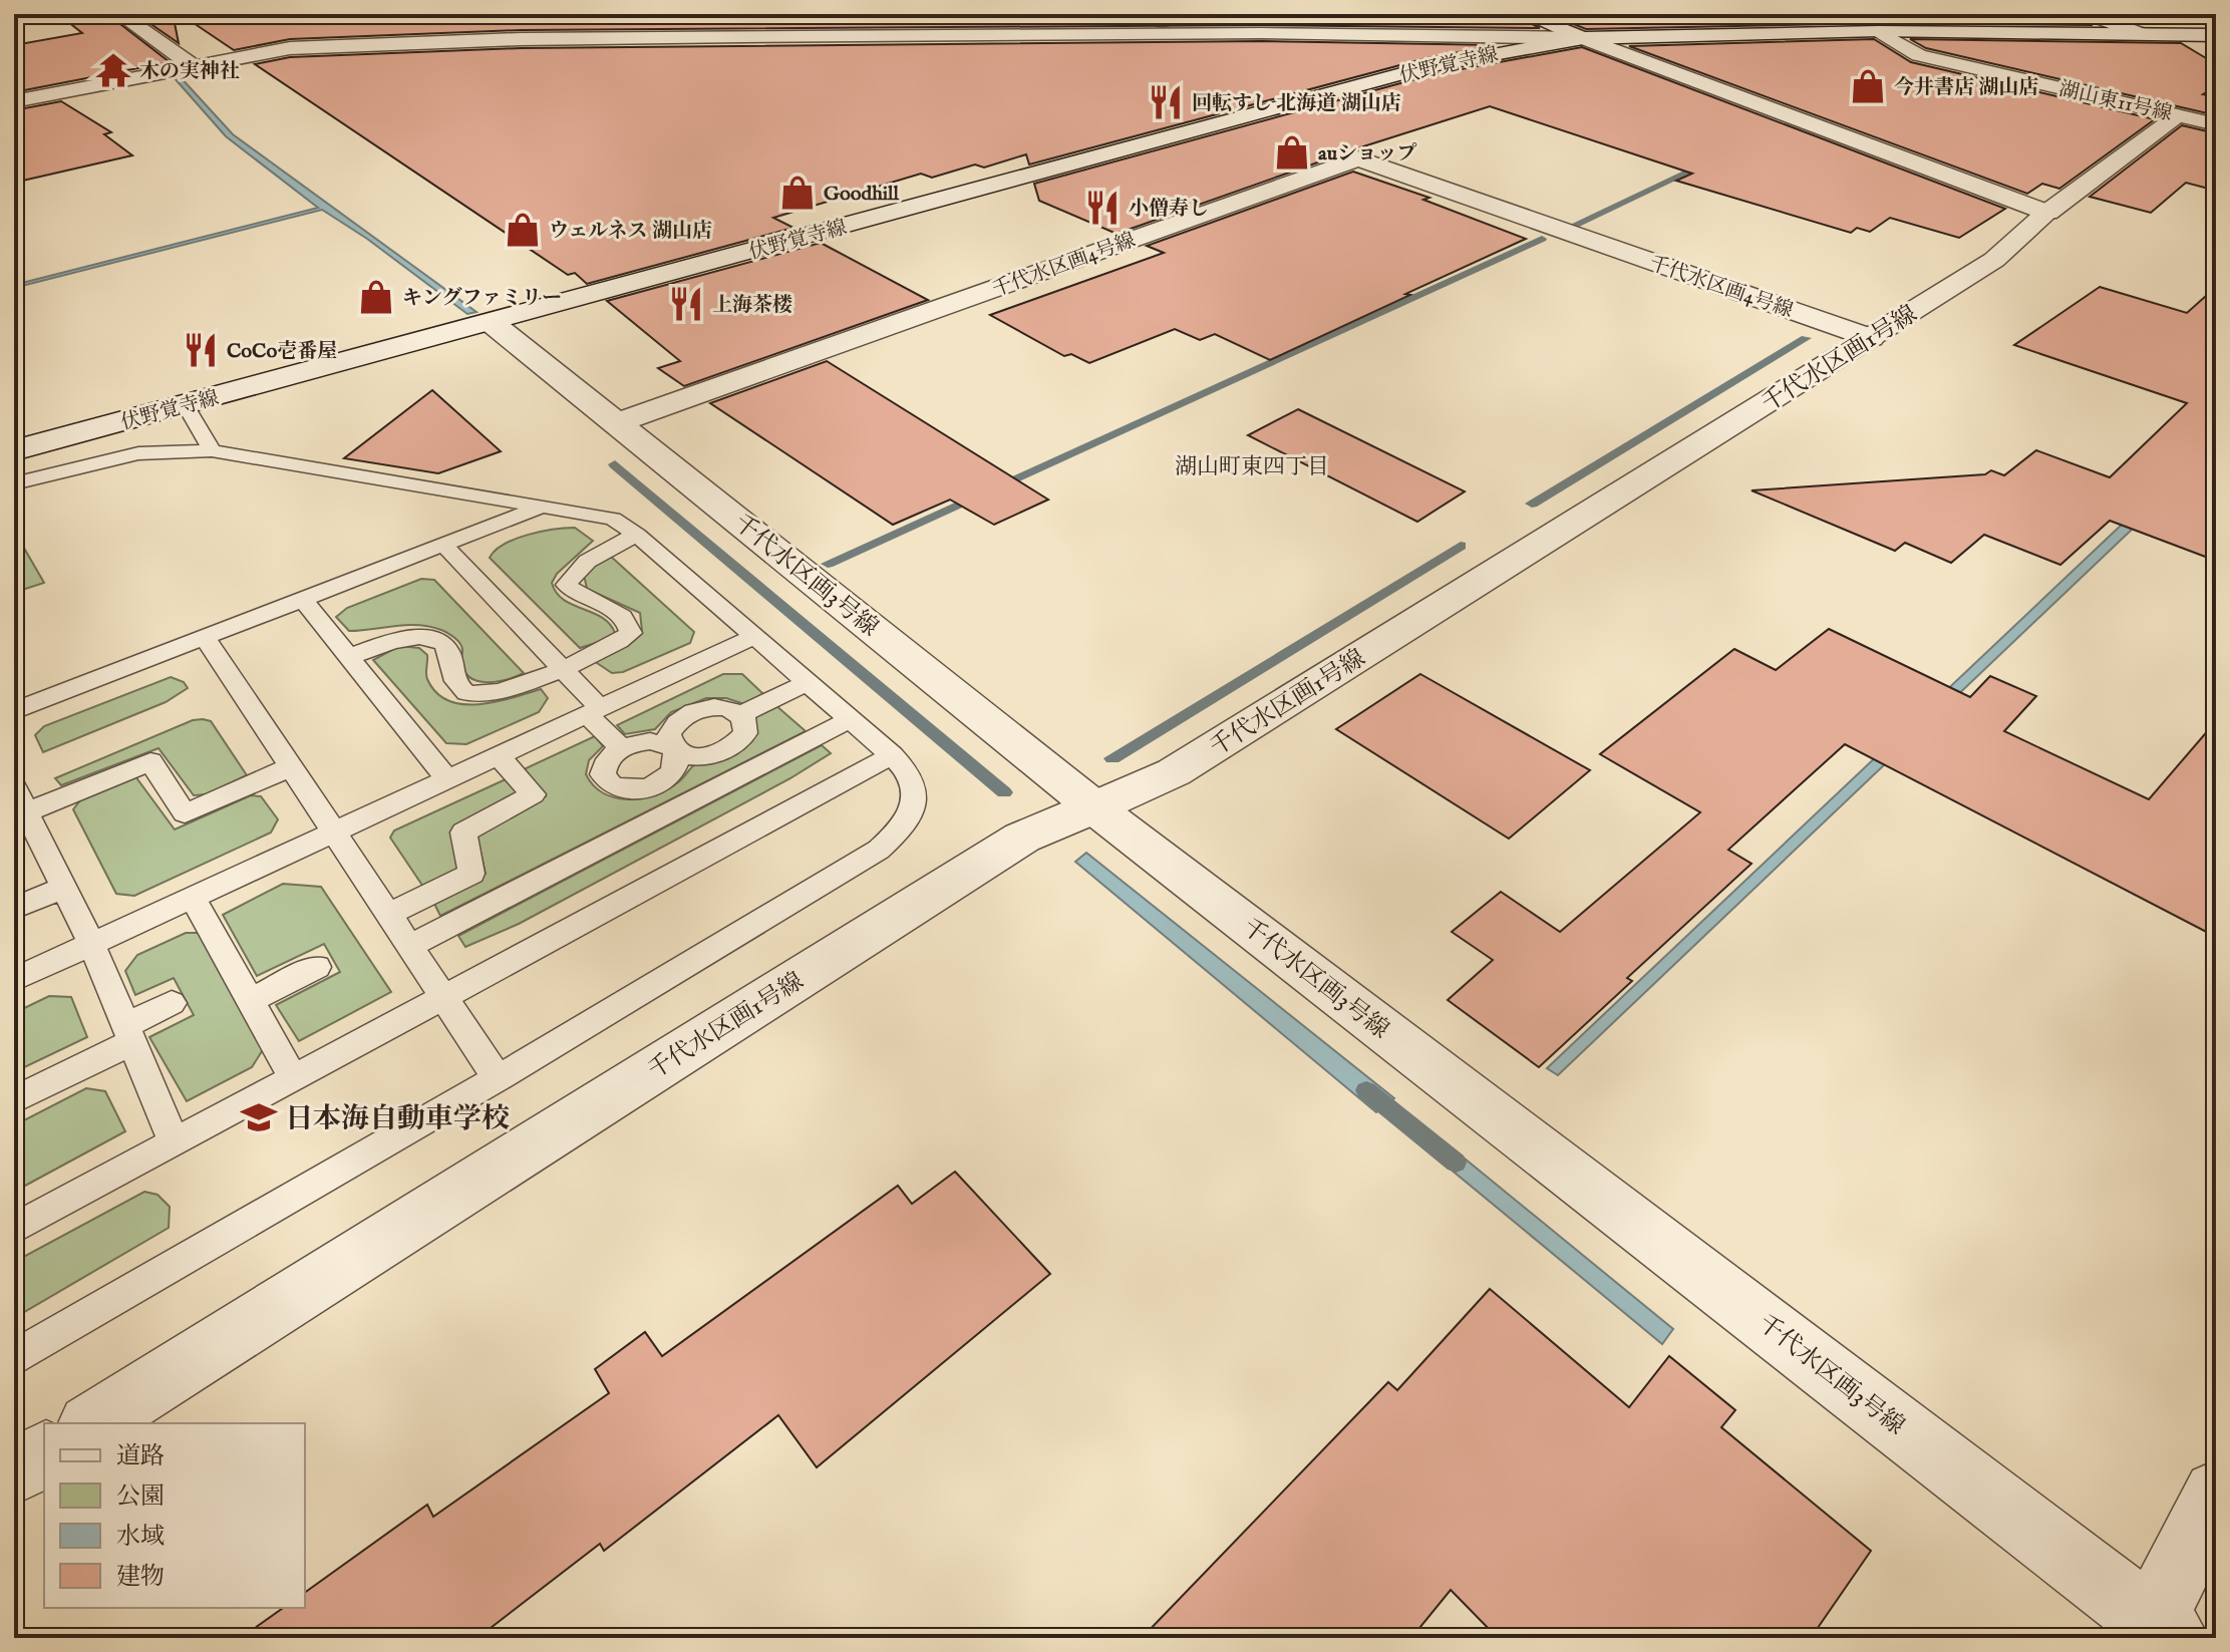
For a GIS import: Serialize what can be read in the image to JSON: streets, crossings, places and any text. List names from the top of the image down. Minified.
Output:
{"streets":{"street":["伏野覚寺線","湖山東11号線","千代水区画4号線","千代水区画1号線","千代水区画3号線"]},"crossings":[["伏野覚寺線","千代水区画3号線"],["湖山東11号線","千代水区画1号線"],["千代水区画4号線","千代水区画1号線"],["千代水区画4号線","千代水区画3号線"],["千代水区画1号線","千代水区画3号線"]],"districts":["湖山町東四丁目"],"places":{"temple":["木の実神社"],"shop":["今井書店 湖山店","auショップ","Goodhill","ウェルネス 湖山店","キングファミリー"],"restaurant":["回転すし 北海道 湖山店","小僧寿し","上海茶楼","CoCo壱番屋"],"school or university":["日本海自動車学校"]},"legend":["道路","公園","水域","建物"]}
